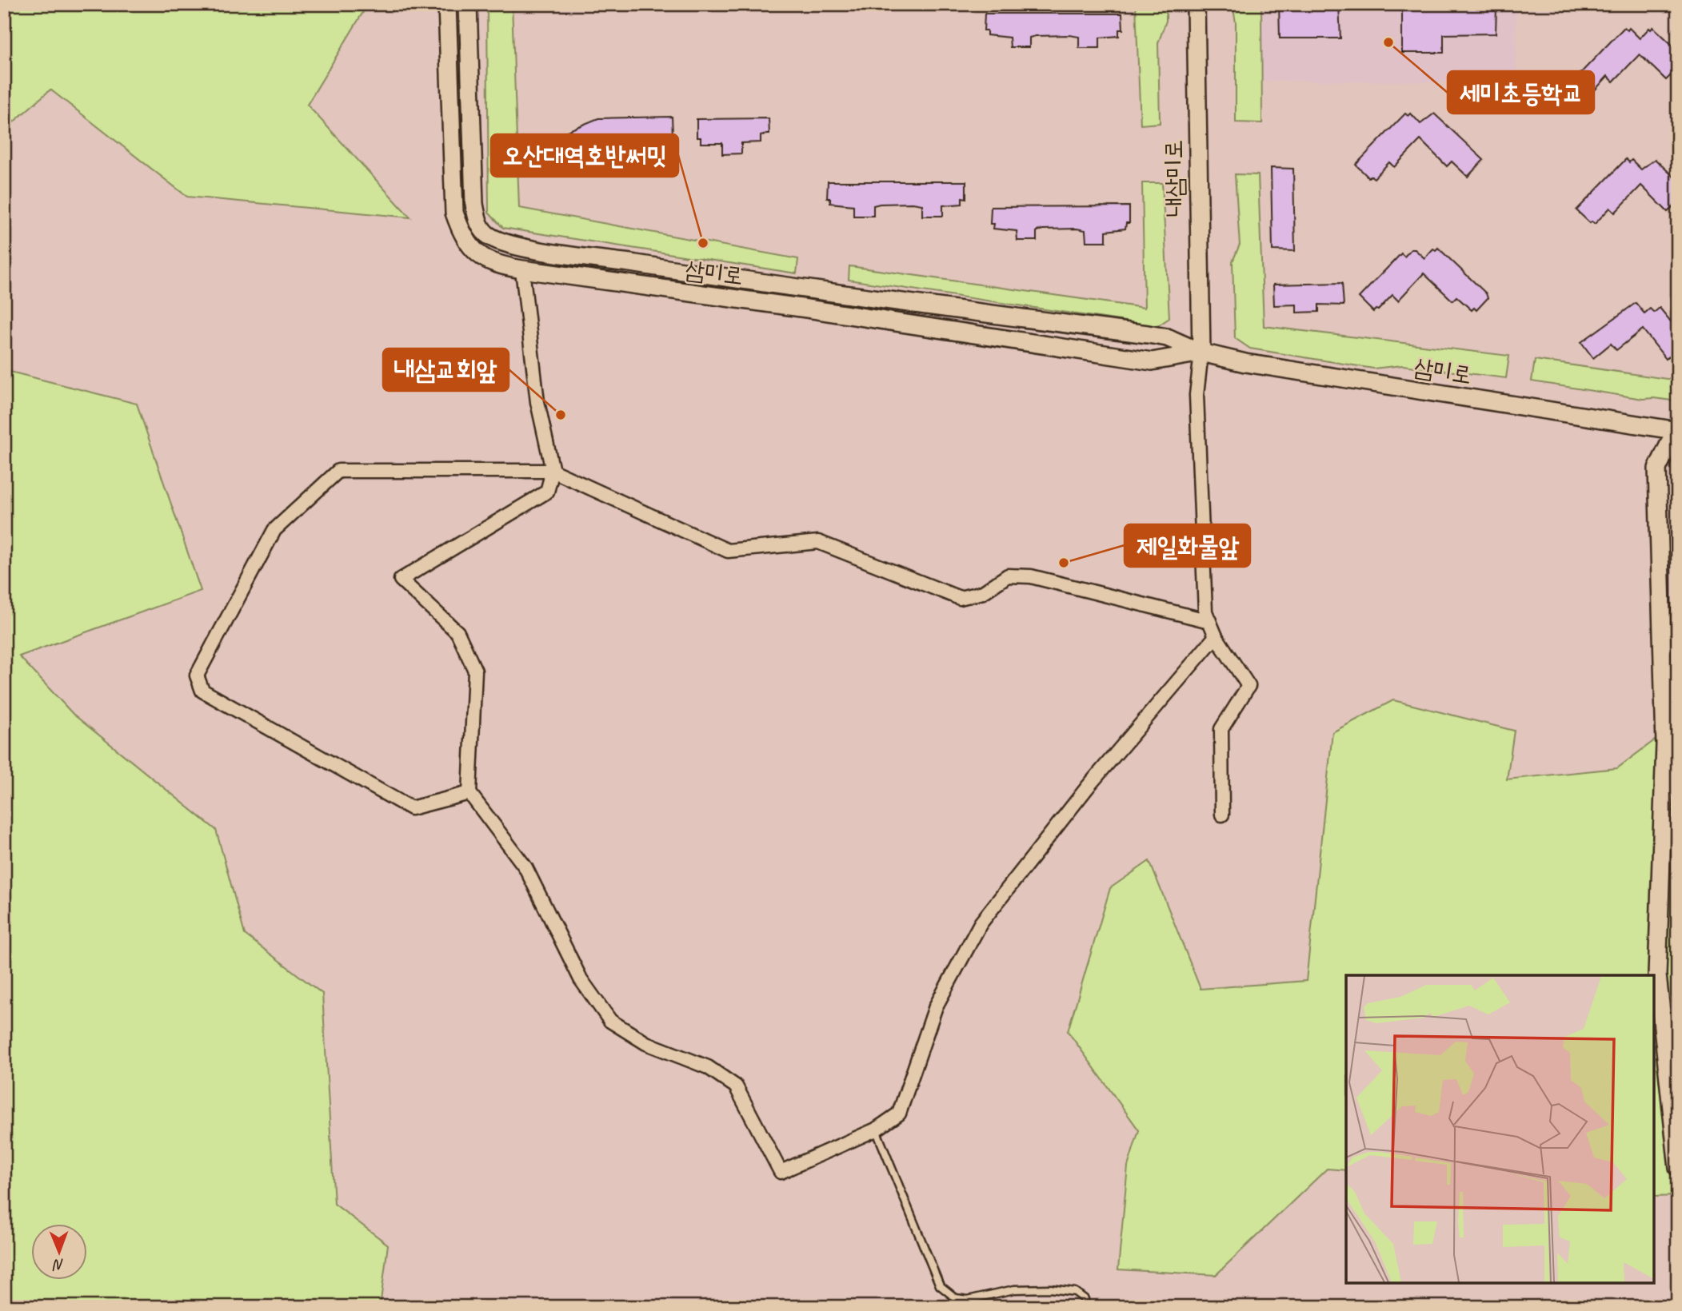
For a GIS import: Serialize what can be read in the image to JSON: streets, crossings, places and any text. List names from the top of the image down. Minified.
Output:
{"streets":{"street":["내삼미로","삼미로"]},"crossings":[["내삼미로","삼미로"]],"places":["세미초등학교","오산대역호반써밋","내삼교회앞","제일화물앞"],"north":"bottom"}
